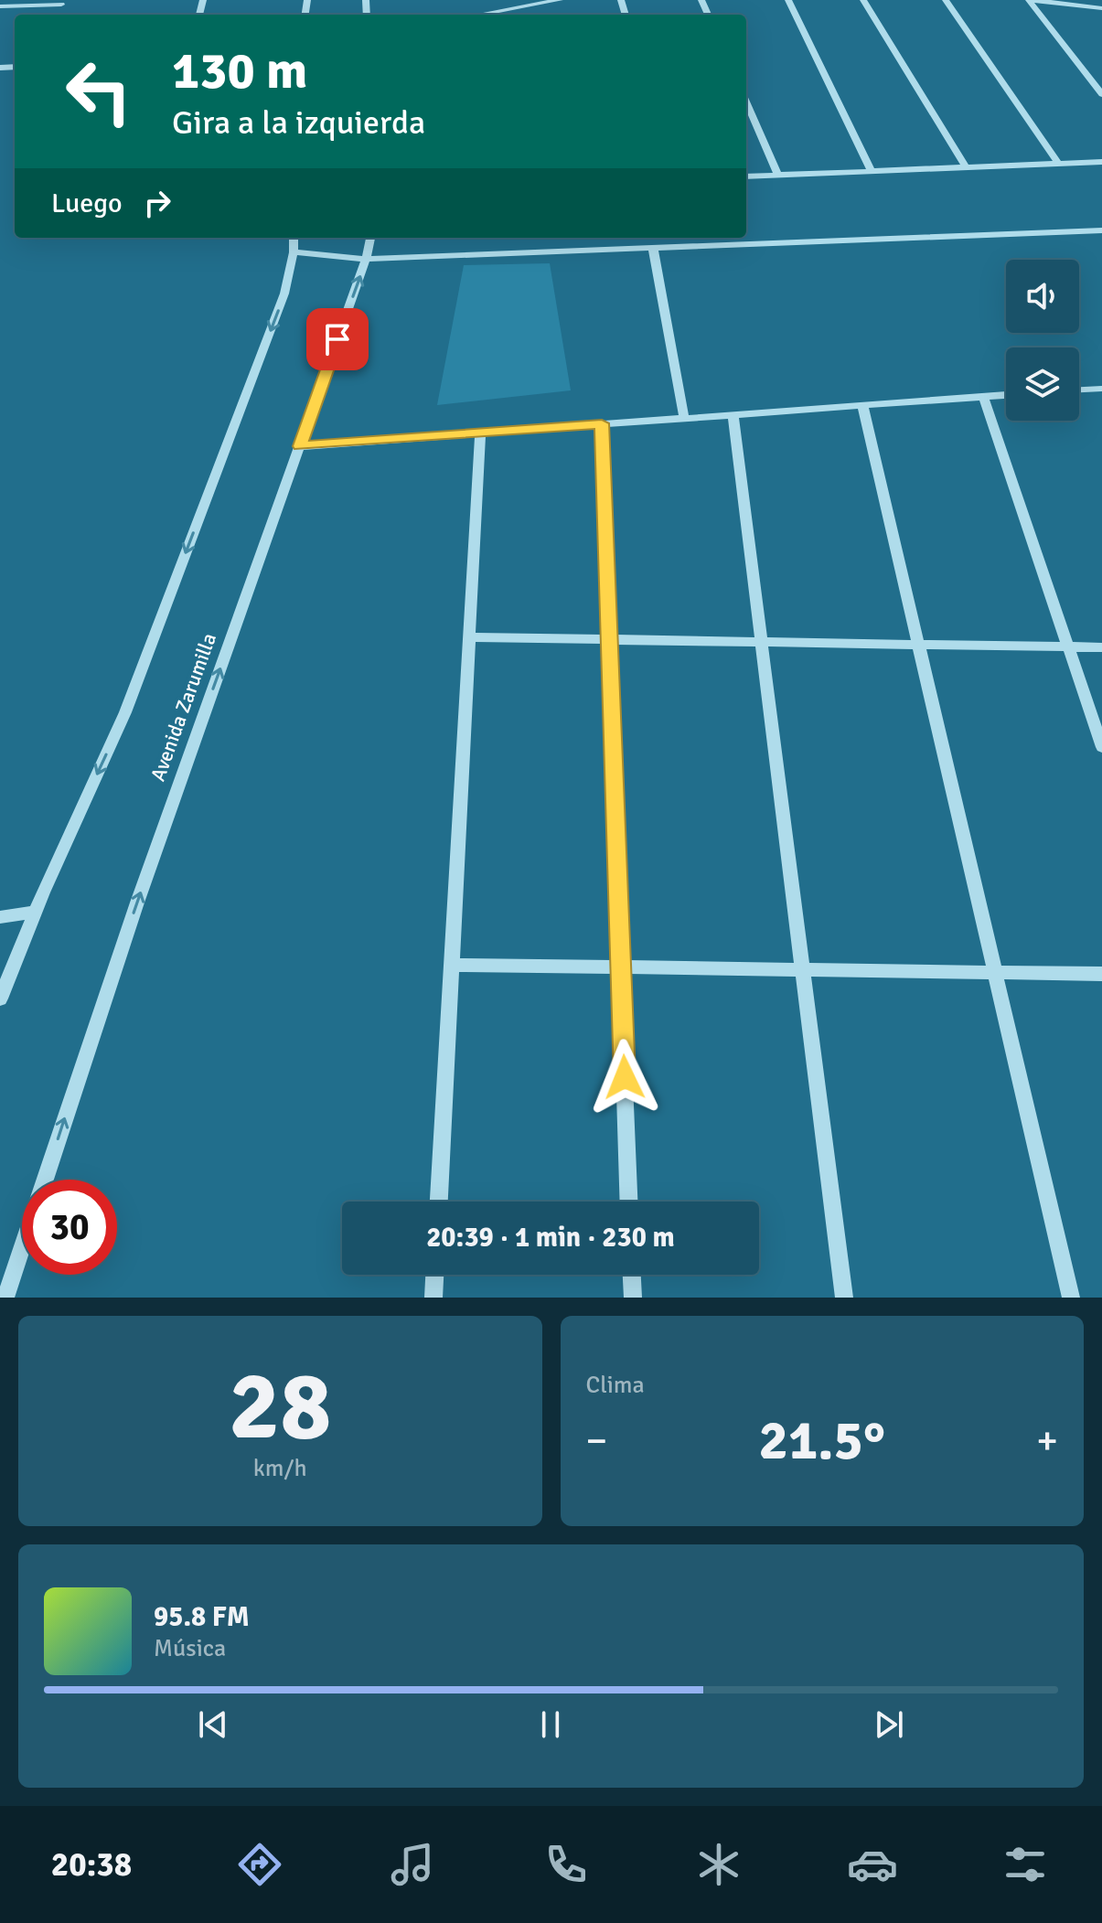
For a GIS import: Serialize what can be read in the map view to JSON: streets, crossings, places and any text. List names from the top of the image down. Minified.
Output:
{"streets":{"street":["Avenida Zarumilla"]},"page":{"turn":["130 m","Gira a la izquierda"],"then":"Luego","limit":"30","trip":"20:39 · 1 min · 230 m","tile":[["28","km/h"],"Clima"],"heat":["−","21.5°","+"],"song":["95.8 FM","Música"],"tabs":"20:38"}}
